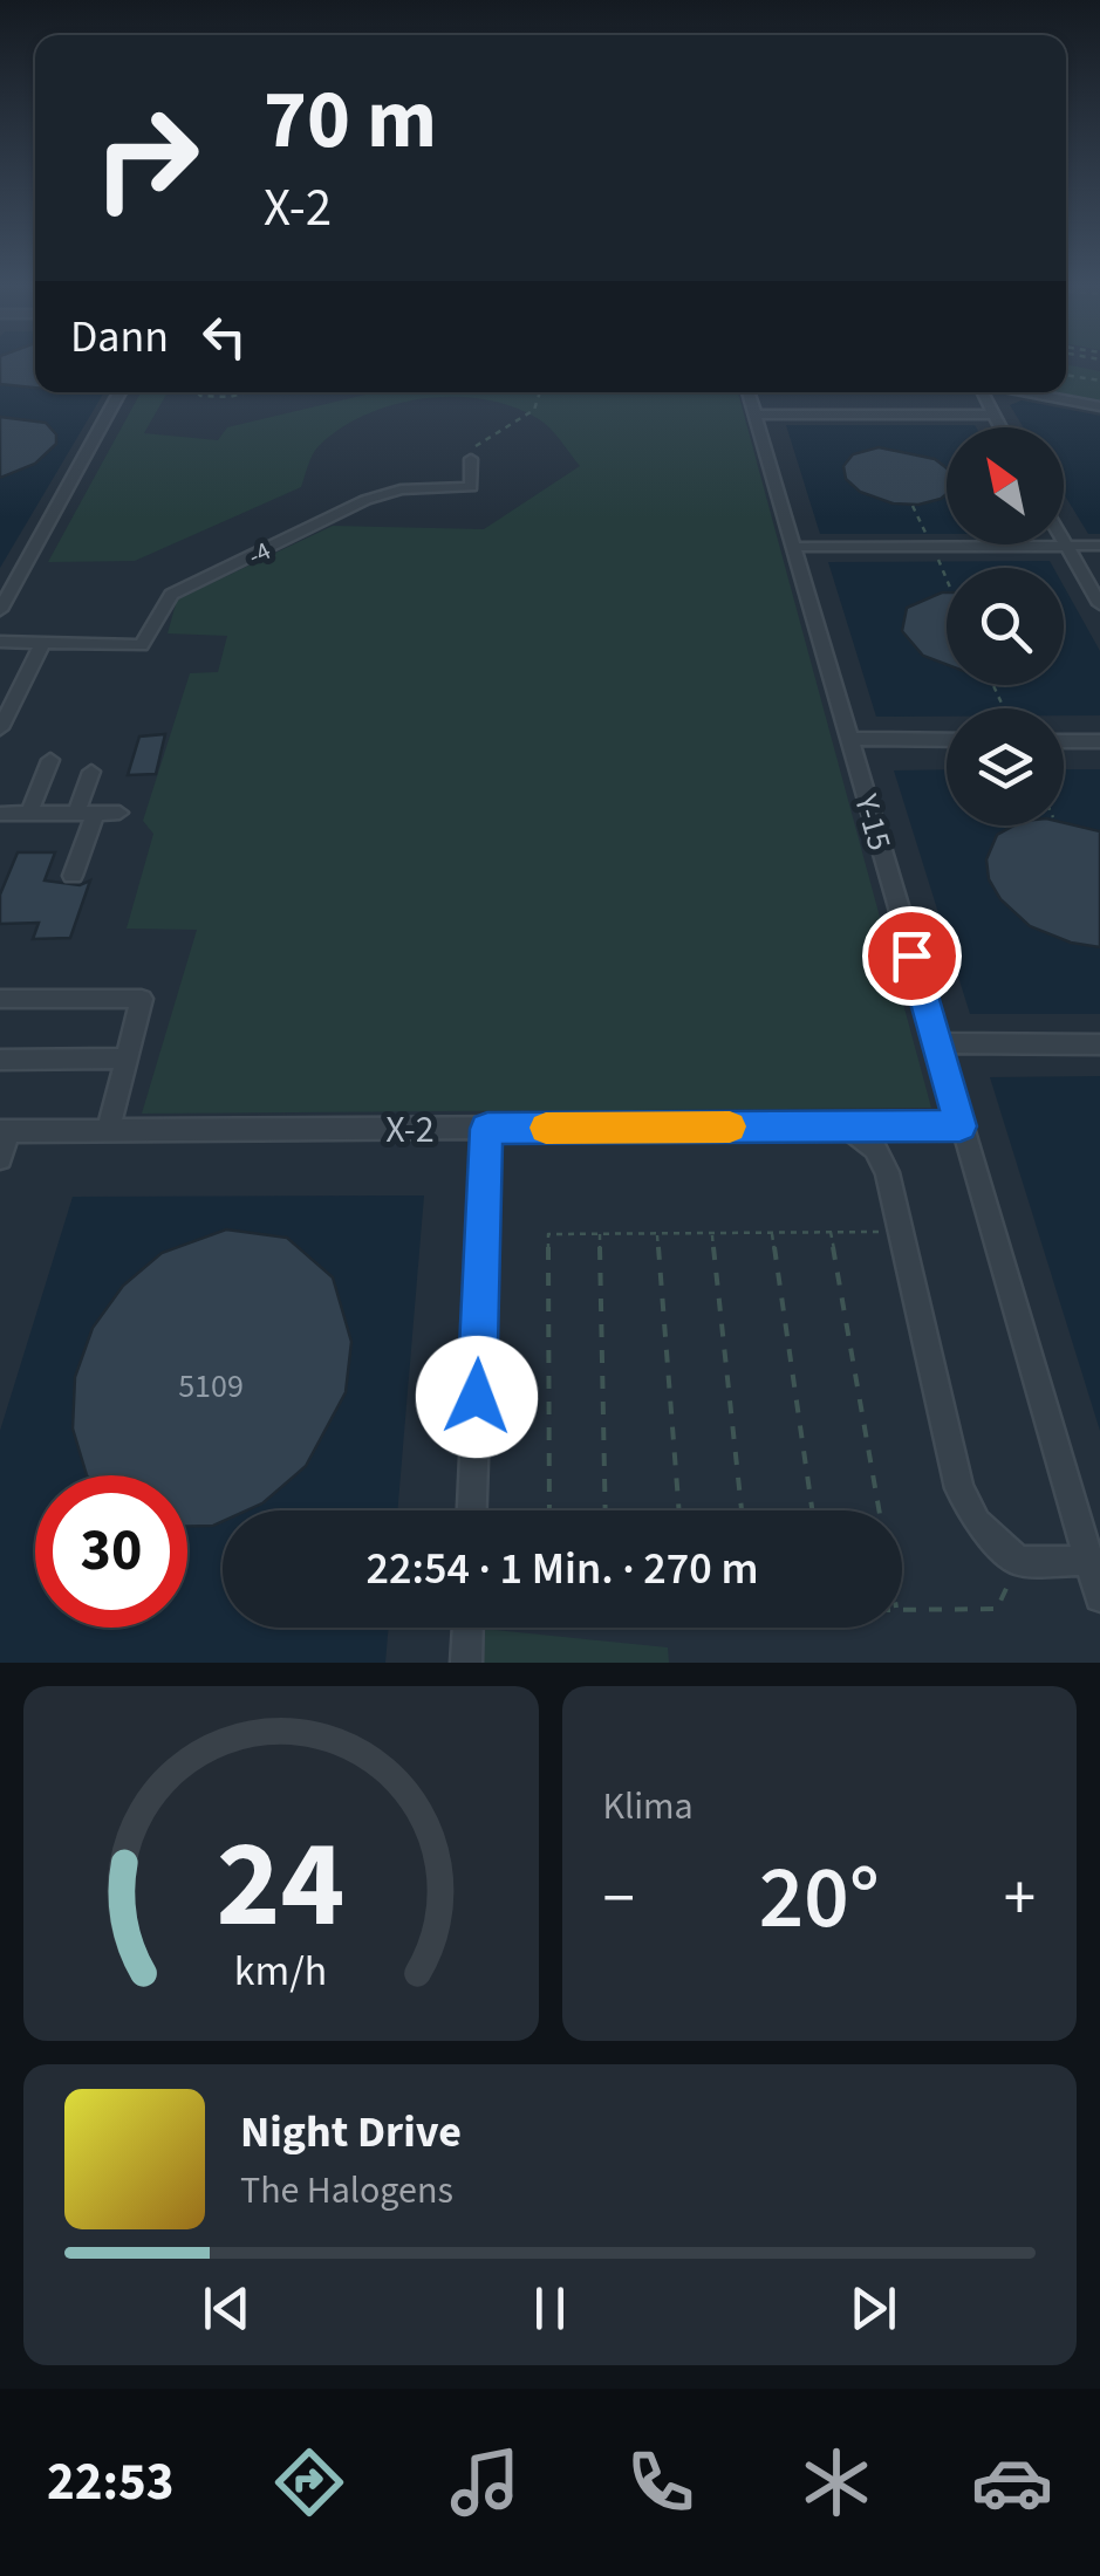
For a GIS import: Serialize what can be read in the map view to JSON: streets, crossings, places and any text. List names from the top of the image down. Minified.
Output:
{"streets":{"street":["-4","Y-15","X-2"]},"crossings":[["Y-15","X-2"]],"house_numbers":["5109"],"north":"top left","page":{"turn":["70 m","X-2"],"then":"Dann","limit":"30","trip":"22:54 · 1 Min. · 270 m","tile":"Klima","heat":["−","20°","+"],"song":["Night Drive","The Halogens"],"tabs":"22:53","gauge":["24","km/h"]}}
